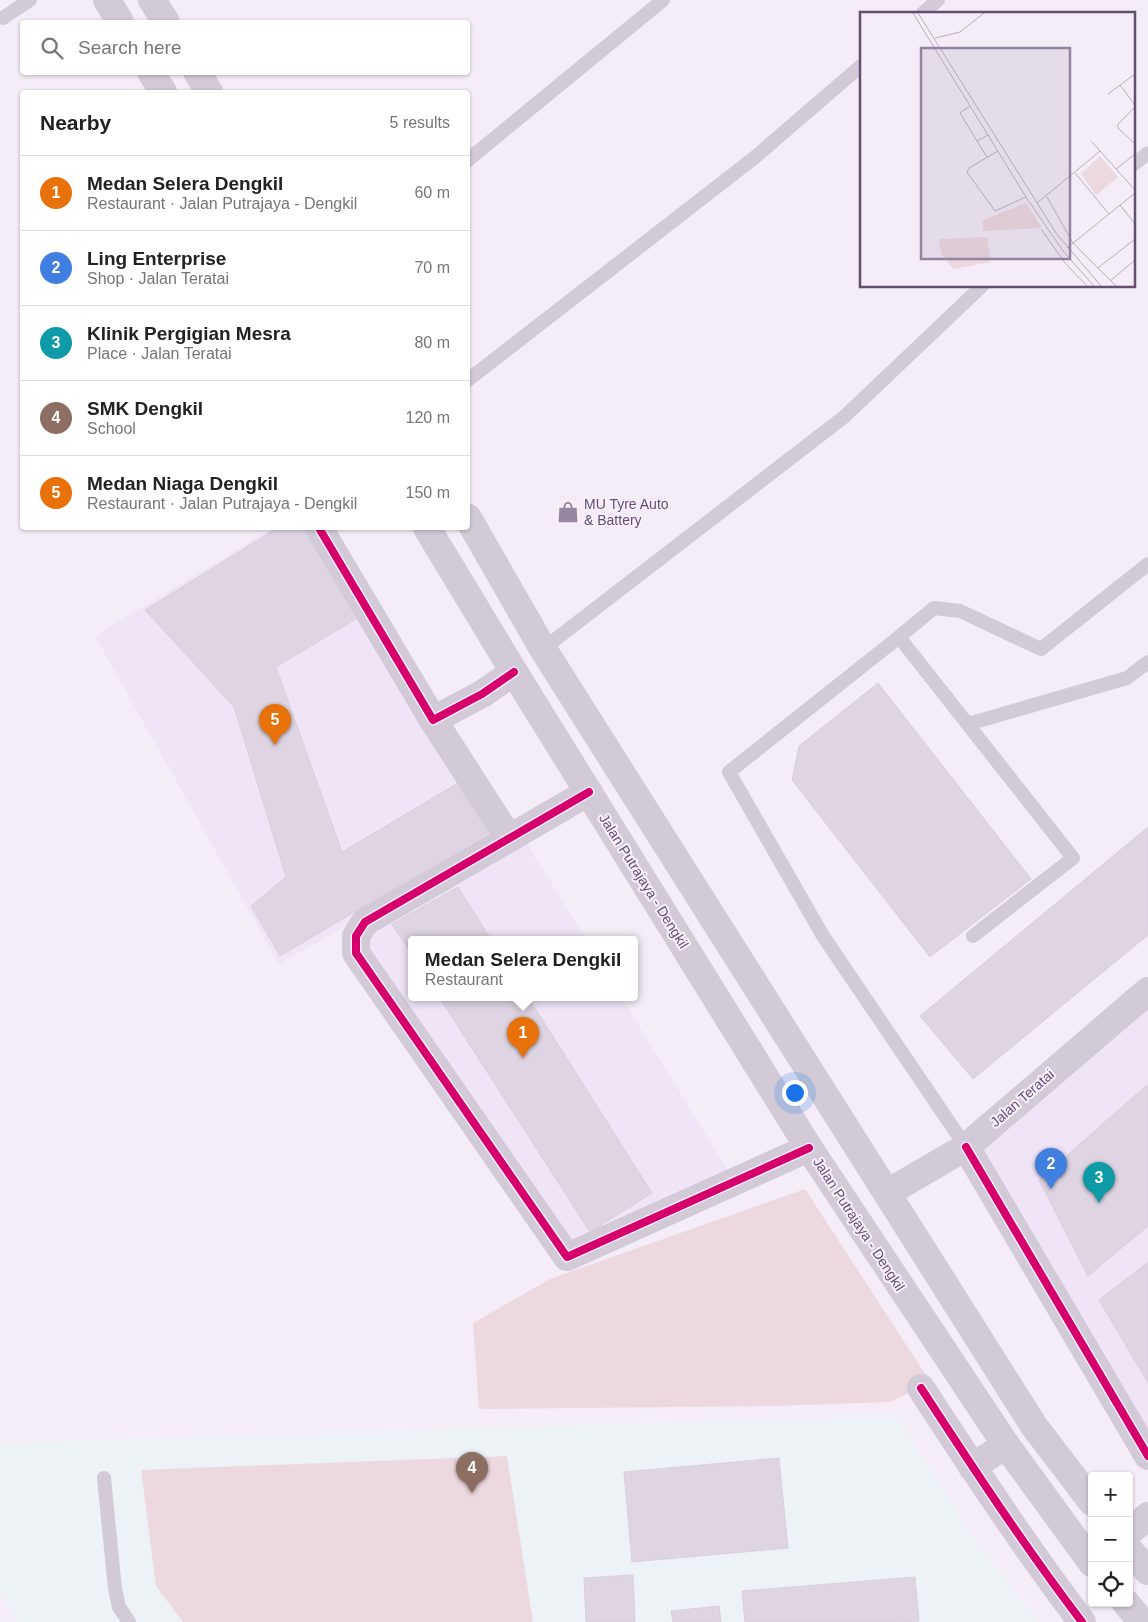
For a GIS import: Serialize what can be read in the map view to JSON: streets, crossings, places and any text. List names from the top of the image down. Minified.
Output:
{"streets":{"main road":["Jalan Putrajaya - Dengkil","Jalan Teratai"]},"places":{"shop":["MU Tyre Auto & Battery"]},"page":{"search":"Search here","heading":["Nearby","5 results"],"list":[{"mark":"1","name":"Medan Selera Dengkil","note":"Restaurant · Jalan Putrajaya - Dengkil","value":"60 m"},{"mark":"2","name":"Ling Enterprise","note":"Shop · Jalan Teratai","value":"70 m"},{"mark":"3","name":"Klinik Pergigian Mesra","note":"Place · Jalan Teratai","value":"80 m"},{"mark":"4","name":"SMK Dengkil","note":"School","value":"120 m"},{"mark":"5","name":"Medan Niaga Dengkil","note":"Restaurant · Jalan Putrajaya - Dengkil","value":"150 m"}],"pins":["5","1","2","3","4"],"popup":["Medan Selera Dengkil","Restaurant"],"map_buttons":["+","−"]}}
